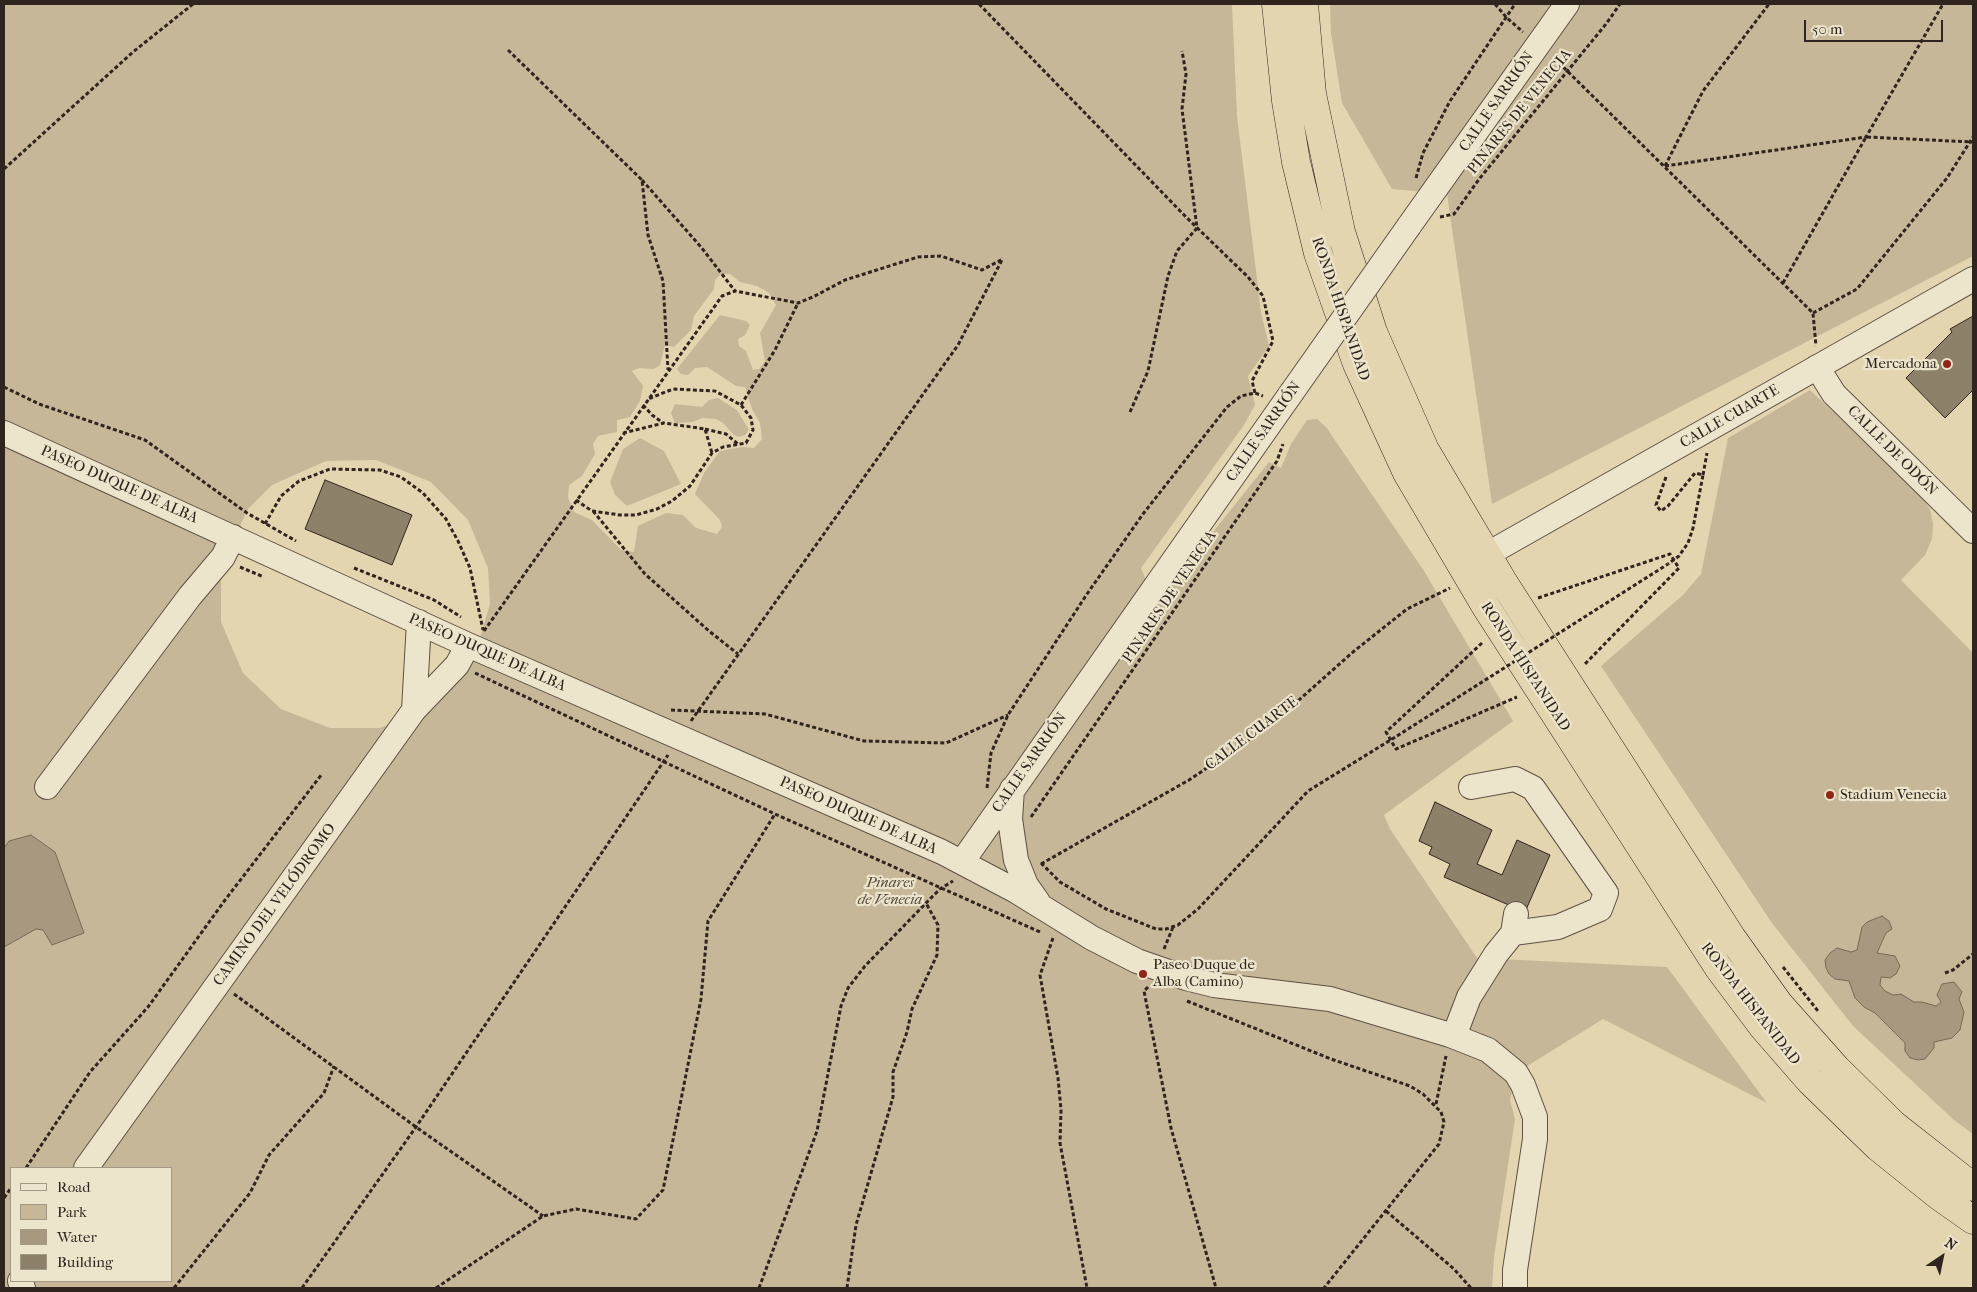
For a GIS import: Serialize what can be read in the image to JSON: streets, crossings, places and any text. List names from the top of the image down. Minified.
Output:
{"streets":{"highway":["RONDA HISPANIDAD"],"street":["CALLE SARRIÓN","CALLE CUARTE","CALLE DE ODÓN","PASEO DUQUE DE ALBA","CAMINO DEL VELÓDROMO"],"path":["PINARES DE VENECIA"]},"crossings":[["CALLE SARRIÓN","PASEO DUQUE DE ALBA"],["RONDA HISPANIDAD","CALLE CUARTE"],["CALLE CUARTE","CALLE DE ODÓN"],["PASEO DUQUE DE ALBA","CAMINO DEL VELÓDROMO"]],"parks":["Pinares de Venecia"],"places":["Mercadona","Stadium Venecia","Paseo Duque de Alba (Camino)"],"legend":["Road","Park","Water","Building"],"scale_bar":"50 m","north":"top right"}
